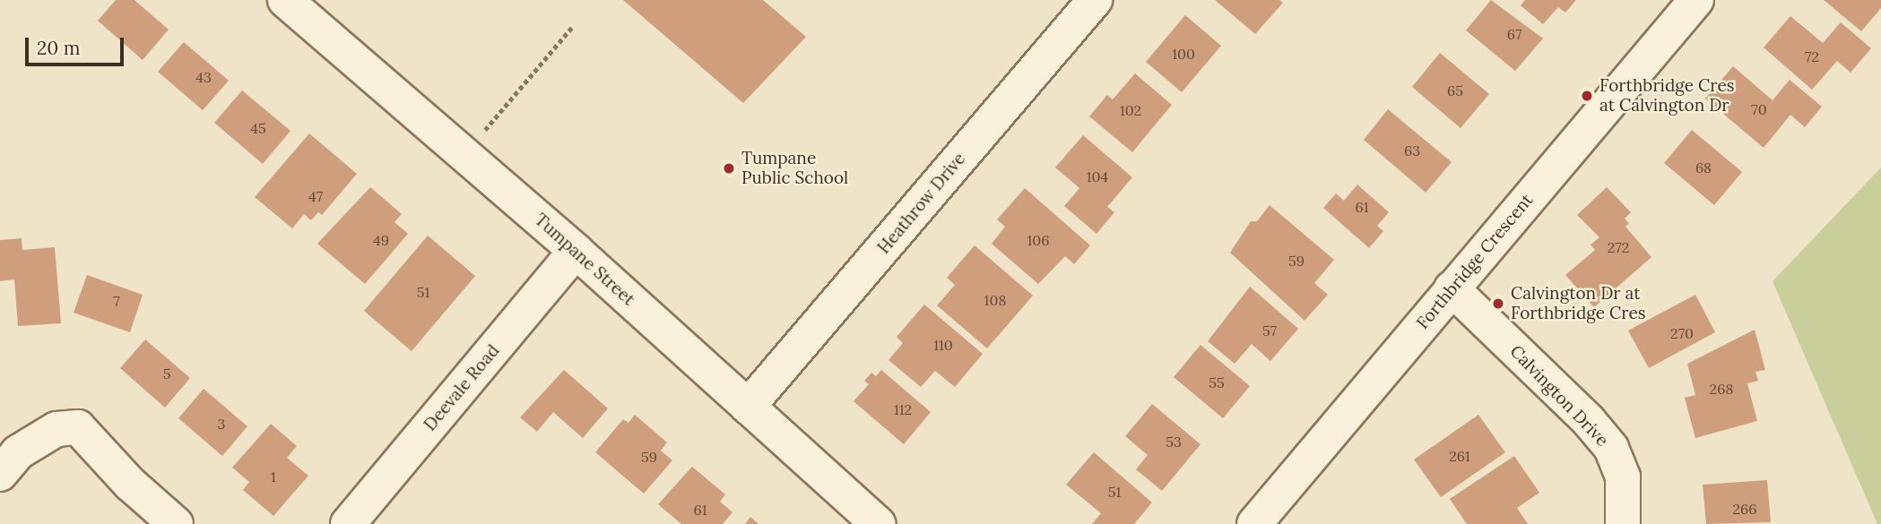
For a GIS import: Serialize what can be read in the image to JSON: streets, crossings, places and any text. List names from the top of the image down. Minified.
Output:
{"streets":{"street":["Heathrow Drive","Tumpane Street","Forthbridge Crescent","Deevale Road","Calvington Drive"]},"crossings":[["Heathrow Drive","Tumpane Street"],["Tumpane Street","Deevale Road"],["Forthbridge Crescent","Calvington Drive"]],"places":["Forthbridge Cres at Calvington Dr","Tumpane Public School","Calvington Dr at Forthbridge Cres"],"house_numbers":["67","100","72","43","65","70","102","45","63","68","104","47","61","49","106","272","59","51","108","7","57","270","110","5","55","268","112","3","53","261","59","1","51","266","61"],"scale_bar":"20 m"}
